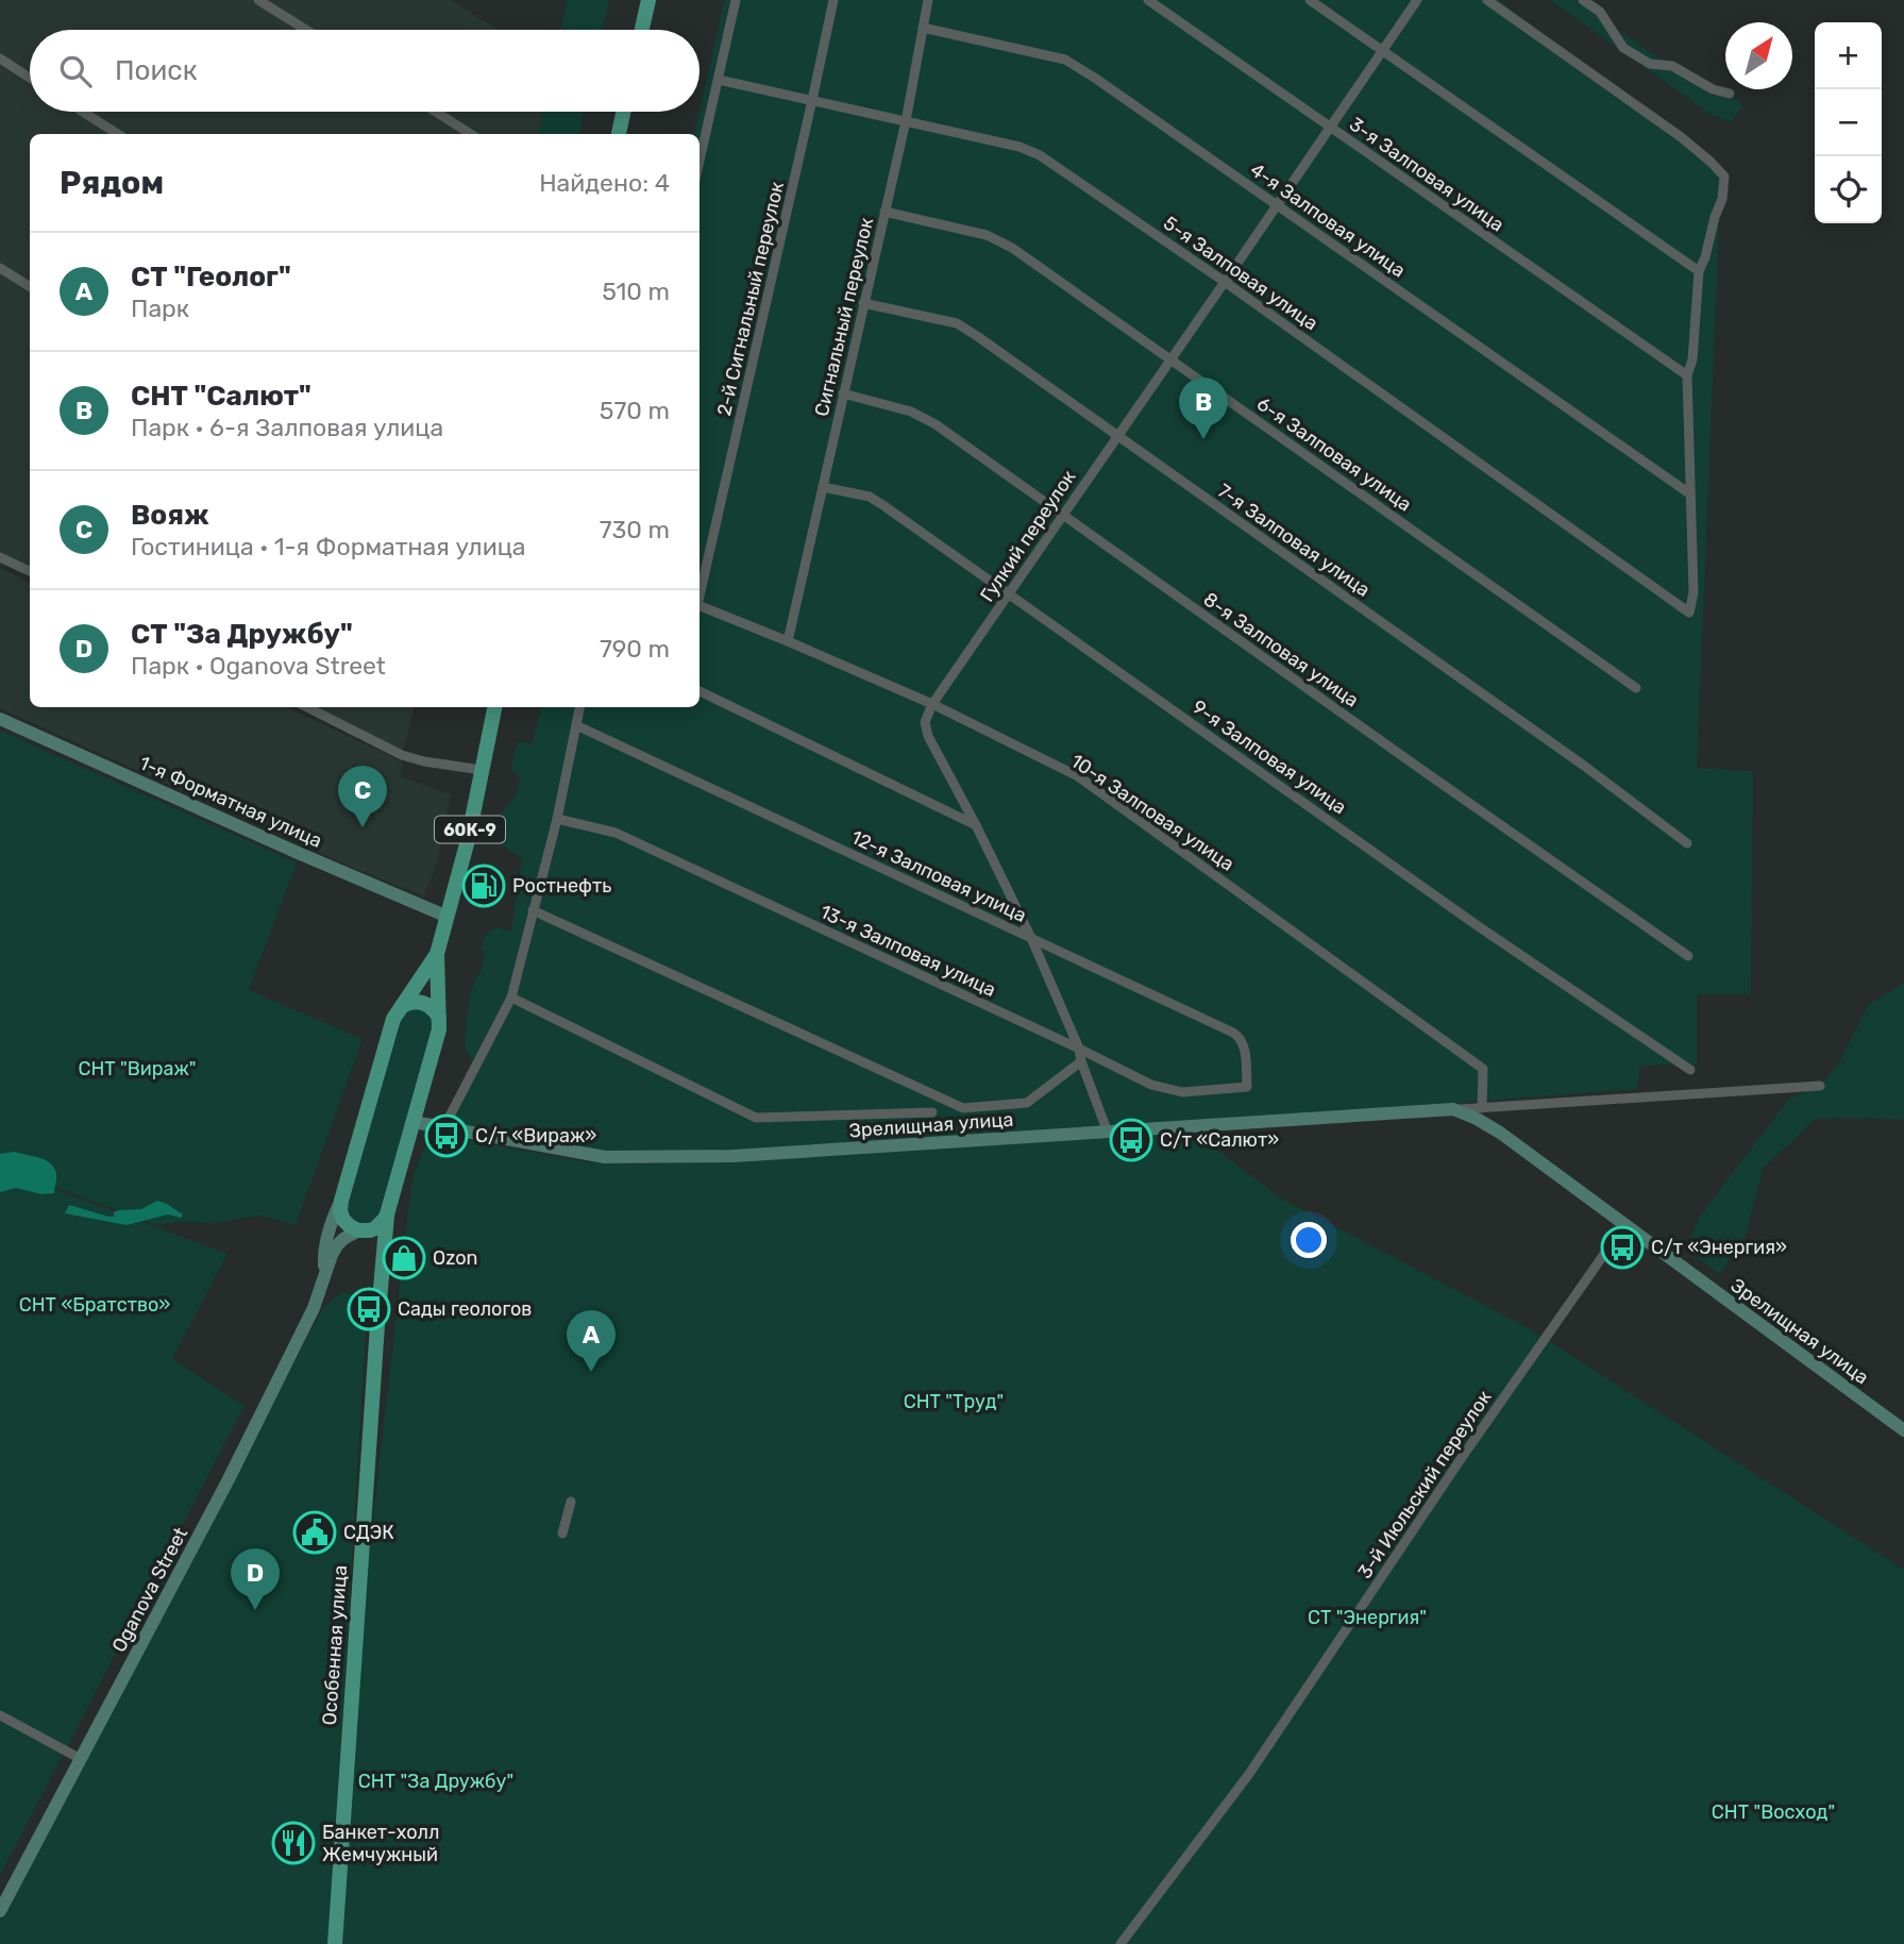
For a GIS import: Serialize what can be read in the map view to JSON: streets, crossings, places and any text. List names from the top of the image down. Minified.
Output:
{"streets":{"main road":["60К-9","Особенная улица"],"street":["3-я Залповая улица","4-я Залповая улица","5-я Залповая улица","2-й Сигнальный переулок","Сигнальный переулок","6-я Залповая улица","Гулкий переулок","7-я Залповая улица","8-я Залповая улица","9-я Залповая улица","1-я Форматная улица","10-я Залповая улица","12-я Залповая улица","13-я Залповая улица","Зрелищная улица","3-й Июльский переулок","Oganova Street"]},"crossings":[["3-я Залповая улица","Гулкий переулок"],["4-я Залповая улица","5-я Залповая улица"],["4-я Залповая улица","Сигнальный переулок"],["4-я Залповая улица","Гулкий переулок"],["5-я Залповая улица","2-й Сигнальный переулок"],["5-я Залповая улица","Сигнальный переулок"],["5-я Залповая улица","Гулкий переулок"],["Сигнальный переулок","6-я Залповая улица"],["Сигнальный переулок","7-я Залповая улица"],["Сигнальный переулок","8-я Залповая улица"],["Сигнальный переулок","9-я Залповая улица"],["Сигнальный переулок","10-я Залповая улица"],["6-я Залповая улица","Гулкий переулок"],["Гулкий переулок","7-я Залповая улица"],["Гулкий переулок","8-я Залповая улица"],["Гулкий переулок","9-я Залповая улица"],["Гулкий переулок","10-я Залповая улица"],["1-я Форматная улица","60К-9"],["10-я Залповая улица","Зрелищная улица"],["60К-9","Особенная улица"],["12-я Залповая улица","13-я Залповая улица"],["Зрелищная улица","3-й Июльский переулок"],["Зрелищная улица","Особенная улица"]],"parks":["СНТ \"Вираж\"","СНТ «Братство»","СНТ \"Труд\"","СТ \"Энергия\"","СНТ \"За Дружбу\"","СНТ \"Восход\""],"places":{"fuel station":["Ростнефть"],"bus stop":["С/т «Вираж»","С/т «Салют»","С/т «Энергия»","Сады геологов"],"shop":["Ozon"],"public building":["СДЭК"],"restaurant":["Банкет-холл Жемчужный"]},"north":"top right","page":{"map_buttons":["+","−"],"search":"Поиск","heading":["Рядом","Найдено: 4"],"list":[{"mark":"A","name":"СТ \"Геолог\"","note":"Парк","value":"510 m"},{"mark":"B","name":"СНТ \"Салют\"","note":"Парк · 6-я Залповая улица","value":"570 m"},{"mark":"C","name":"Вояж","note":"Гостиница · 1-я Форматная улица","value":"730 m"},{"mark":"D","name":"СТ \"За Дружбу\"","note":"Парк · Oganova Street","value":"790 m"}],"pins":["B","C","A","D"]}}
